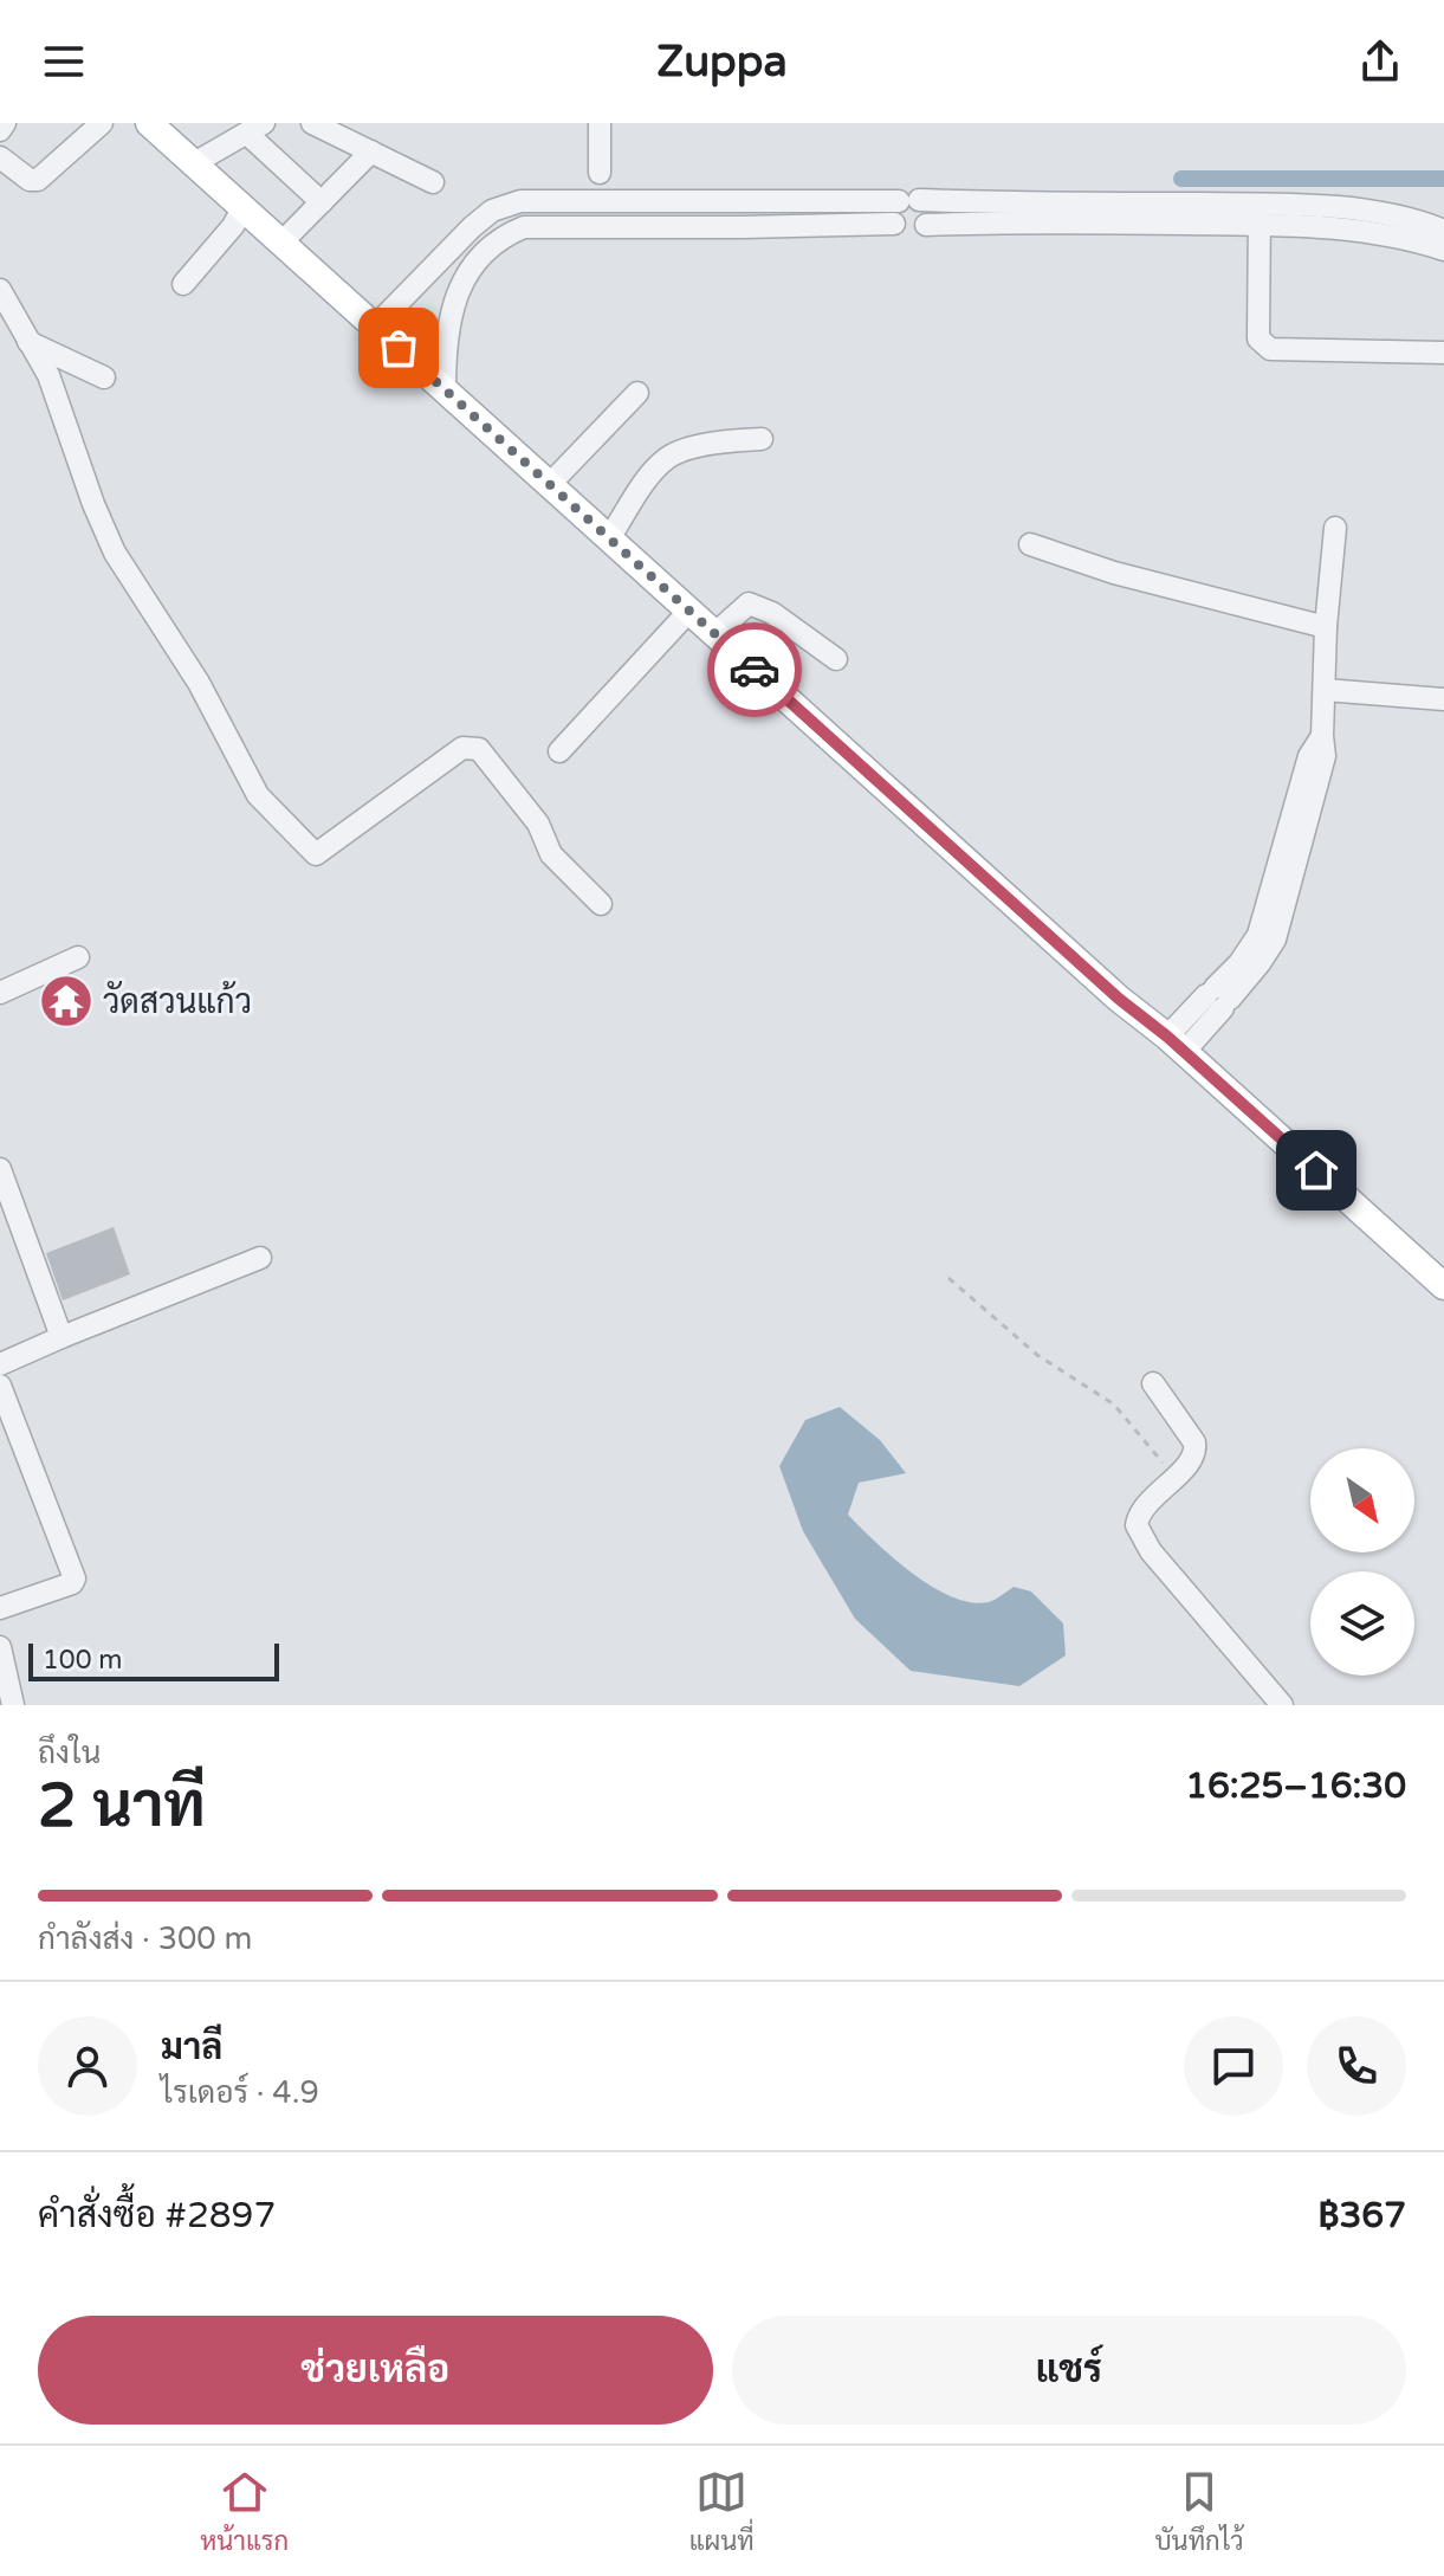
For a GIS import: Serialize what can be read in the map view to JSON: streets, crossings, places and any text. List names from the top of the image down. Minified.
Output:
{"places":{"temple":["วัดสวนแก้ว"]},"scale_bar":"100 m","north":"bottom right","page":{"header":"Zuppa","scale":"100 m","heading":["2 นาที","ถึงใน","16:25–16:30"],"panel":["มาลี","ไรเดอร์ · 4.9","คำสั่งซื้อ #2897","฿367"],"bar":"กำลังส่ง · 300 m","buttons":["ช่วยเหลือ","แชร์"],"tabs":["หน้าแรก","แผนที่","บันทึกไว้"]}}
